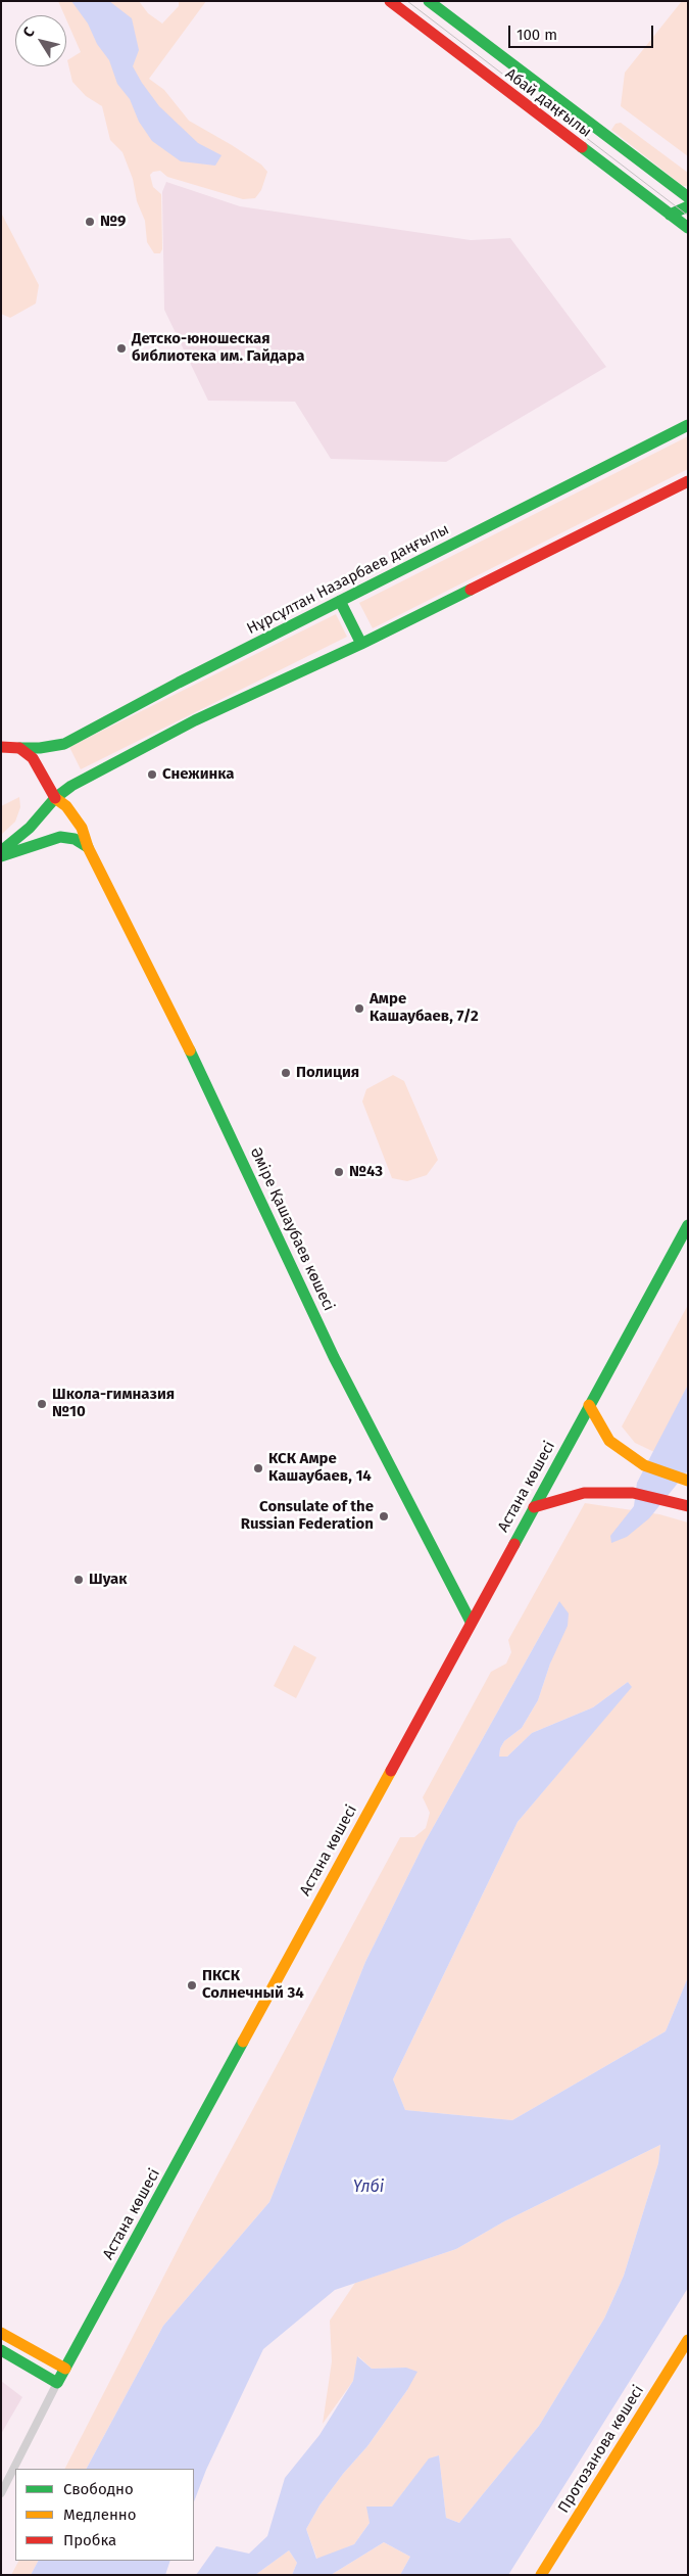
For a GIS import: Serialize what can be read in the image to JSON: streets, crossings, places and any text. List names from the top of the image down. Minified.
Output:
{"streets":{"main road":["Абай даңғылы","Нұрсұлтан Назарбаев даңғылы","Әміре Қашаубаев көшесі","Астана көшесі","Протозанова көшесі"]},"crossings":[["Әміре Қашаубаев көшесі","Астана көшесі"]],"water":["Үлбі"],"places":["№9","Детско-юношеская библиотека им. Гайдара","Снежинка","Амре Кашаубаев, 7/2","Полиция","№43","Школа-гимназия №10","КСК Амре Кашаубаев, 14","Consulate of the Russian Federation","Шуак","ПКСК Солнечный 34"],"legend":["Свободно","Медленно","Пробка"],"scale_bar":"100 m","north":"top left"}
